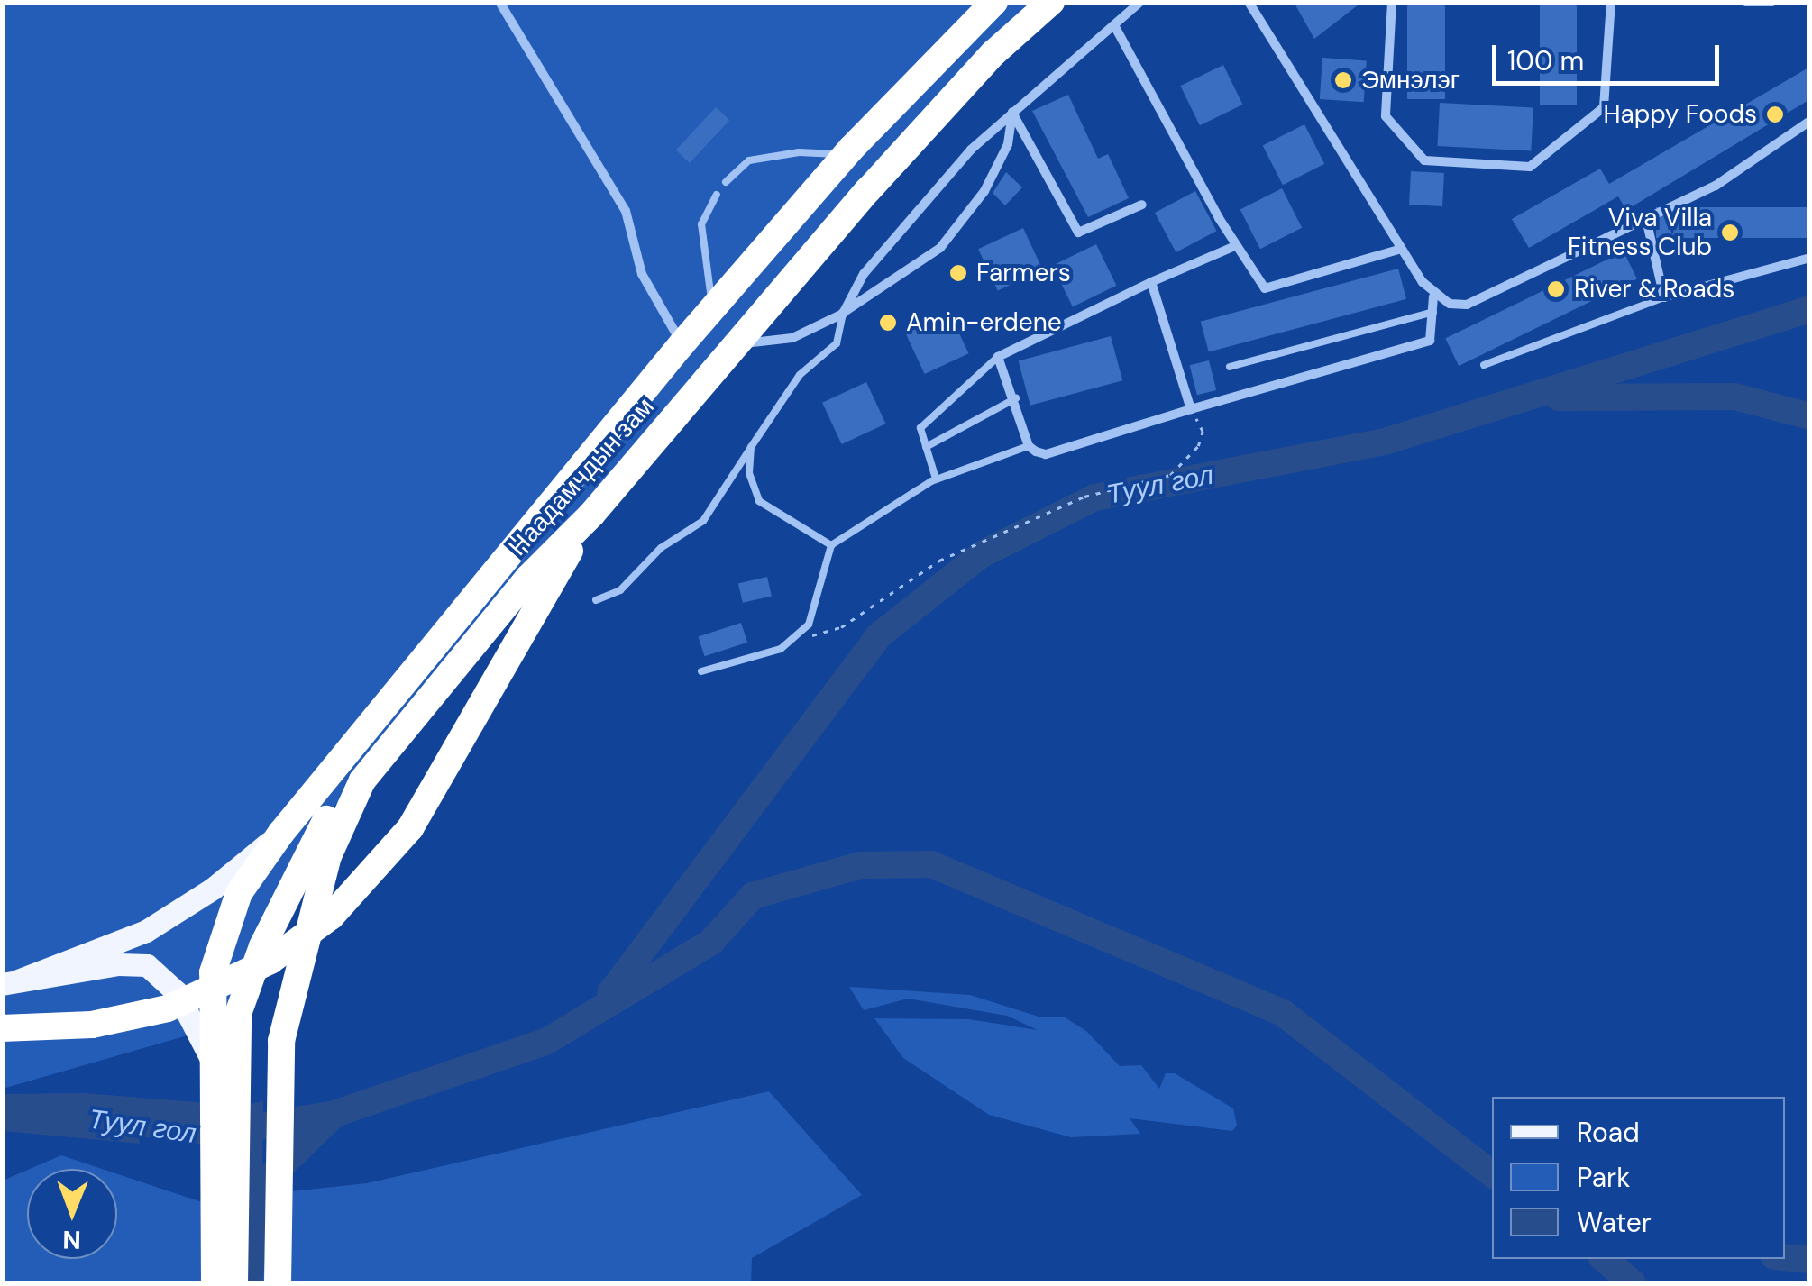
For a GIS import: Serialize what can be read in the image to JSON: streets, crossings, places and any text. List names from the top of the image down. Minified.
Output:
{"streets":{"highway":["Наадамчдын зам"]},"water":["Туул гол"],"places":["Эмнэлэг","Happy Foods","Viva Villa Fitness Club","Farmers","River & Roads","Amin-erdene"],"legend":["Road","Park","Water"],"scale_bar":"100 m","north":"bottom"}
